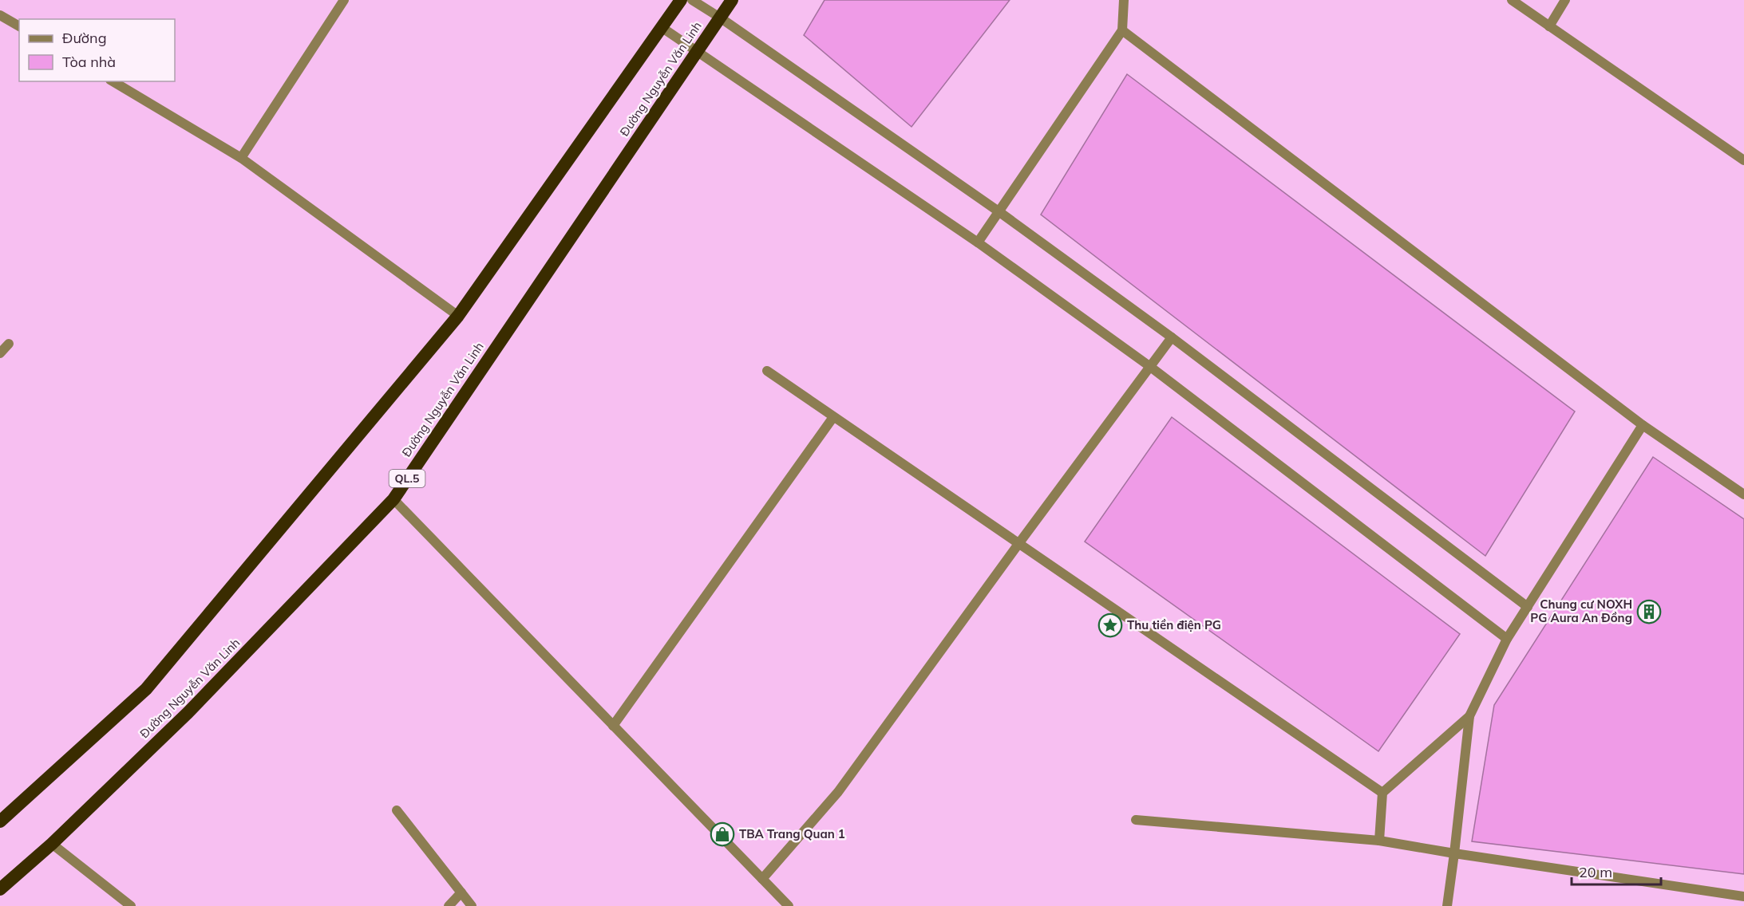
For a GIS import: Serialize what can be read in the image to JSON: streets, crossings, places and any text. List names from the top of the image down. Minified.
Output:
{"streets":{"highway":["Đường Nguyễn Văn Linh","QL.5"]},"places":{"building":["Chung cư NOXH PG Aura An Đồng"],"place":["Thu tiền điện PG"],"shop":["TBA Trang Quan 1"]},"legend":["Đường","Tòa nhà"],"scale_bar":"20 m"}
